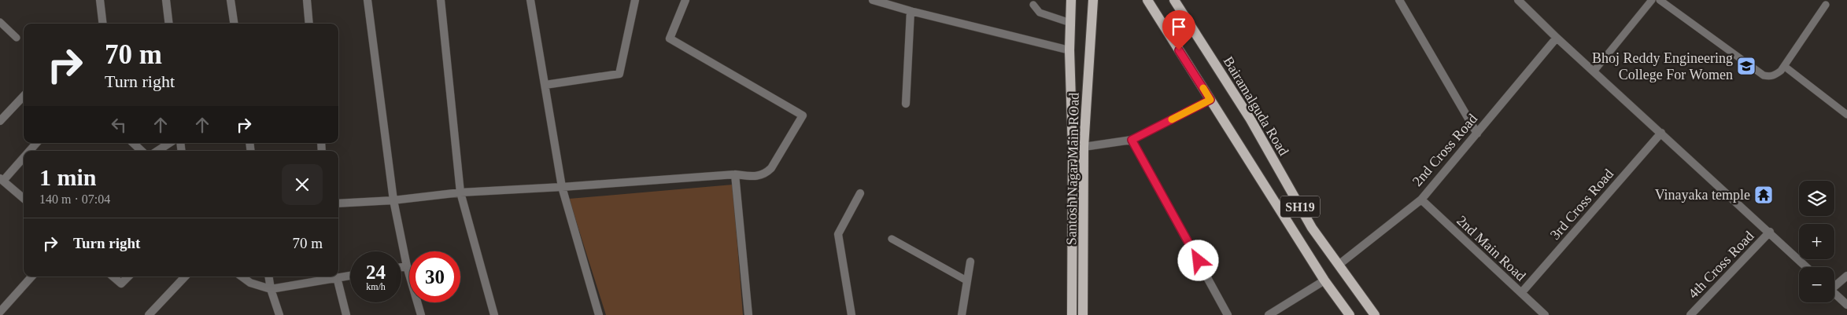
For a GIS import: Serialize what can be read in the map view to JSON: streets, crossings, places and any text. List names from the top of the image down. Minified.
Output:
{"streets":{"main road":["Bairamalguda Road","Santosh Nagar Main ROad","SH19"],"street":["2nd Cross Road","3rd Cross Road","2nd Main Road","4th Cross Road"]},"crossings":[["Bairamalguda Road","2nd Cross Road"],["2nd Cross Road","2nd Main Road"],["3rd Cross Road","2nd Main Road"]],"places":{"school or university":["Bhoj Reddy Engineering College For Women"],"temple":["Vinayaka temple"]},"page":{"turn":["70 m","Turn right"],"heading":["1 min","140 m · 07:04"],"map_buttons":["+","−"],"list":[{"name":"Turn right","value":"70 m"}],"speed":"24 km/h","limit":"30"}}
